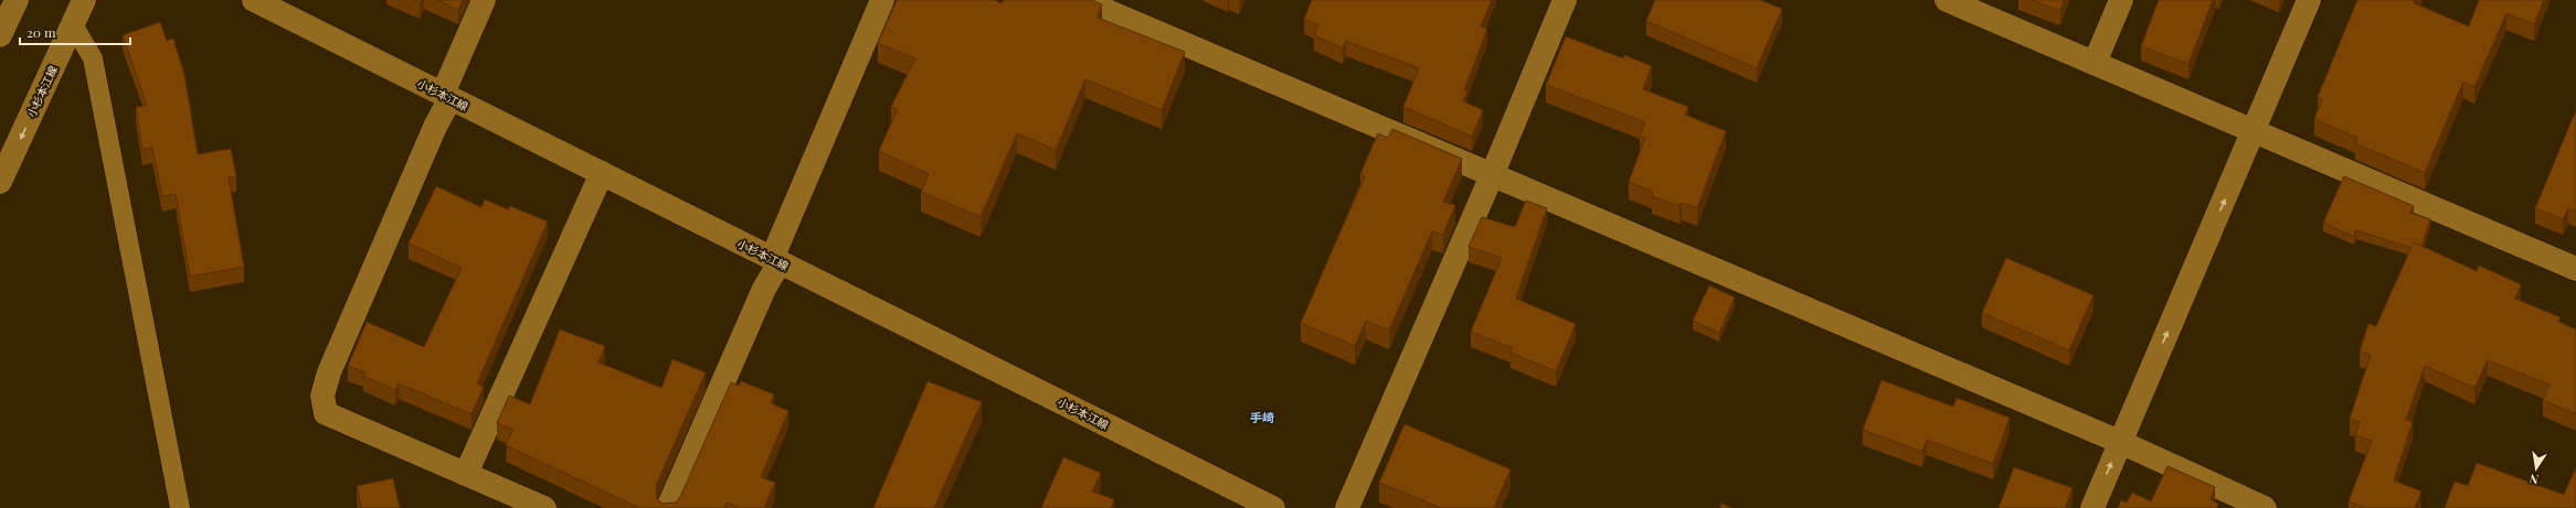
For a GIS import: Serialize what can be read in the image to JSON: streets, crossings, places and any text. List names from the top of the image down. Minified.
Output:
{"streets":{"street":["小杉本江線"]},"districts":["手崎"],"scale_bar":"20 m","north":"bottom"}
